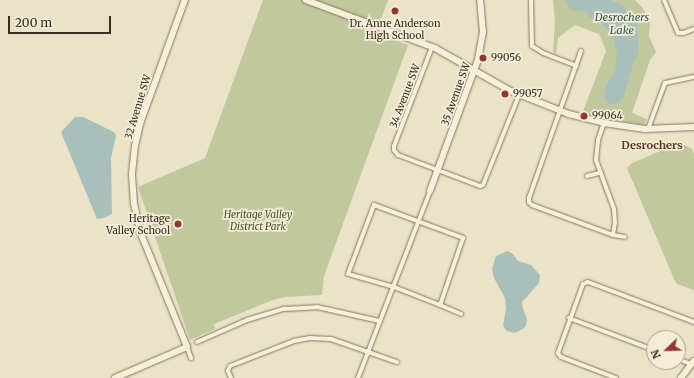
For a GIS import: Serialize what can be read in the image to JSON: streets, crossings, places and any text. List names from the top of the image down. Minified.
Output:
{"streets":{"street":["35 Avenue SW","34 Avenue SW","32 Avenue SW"]},"crossings":[["35 Avenue SW","34 Avenue SW"]],"districts":["Desrochers"],"water":["Desrochers Lake"],"parks":["Heritage Valley District Park"],"places":["Dr. Anne Anderson High School","99056","99057","99064","Heritage Valley School"],"scale_bar":"200 m","north":"bottom left"}
